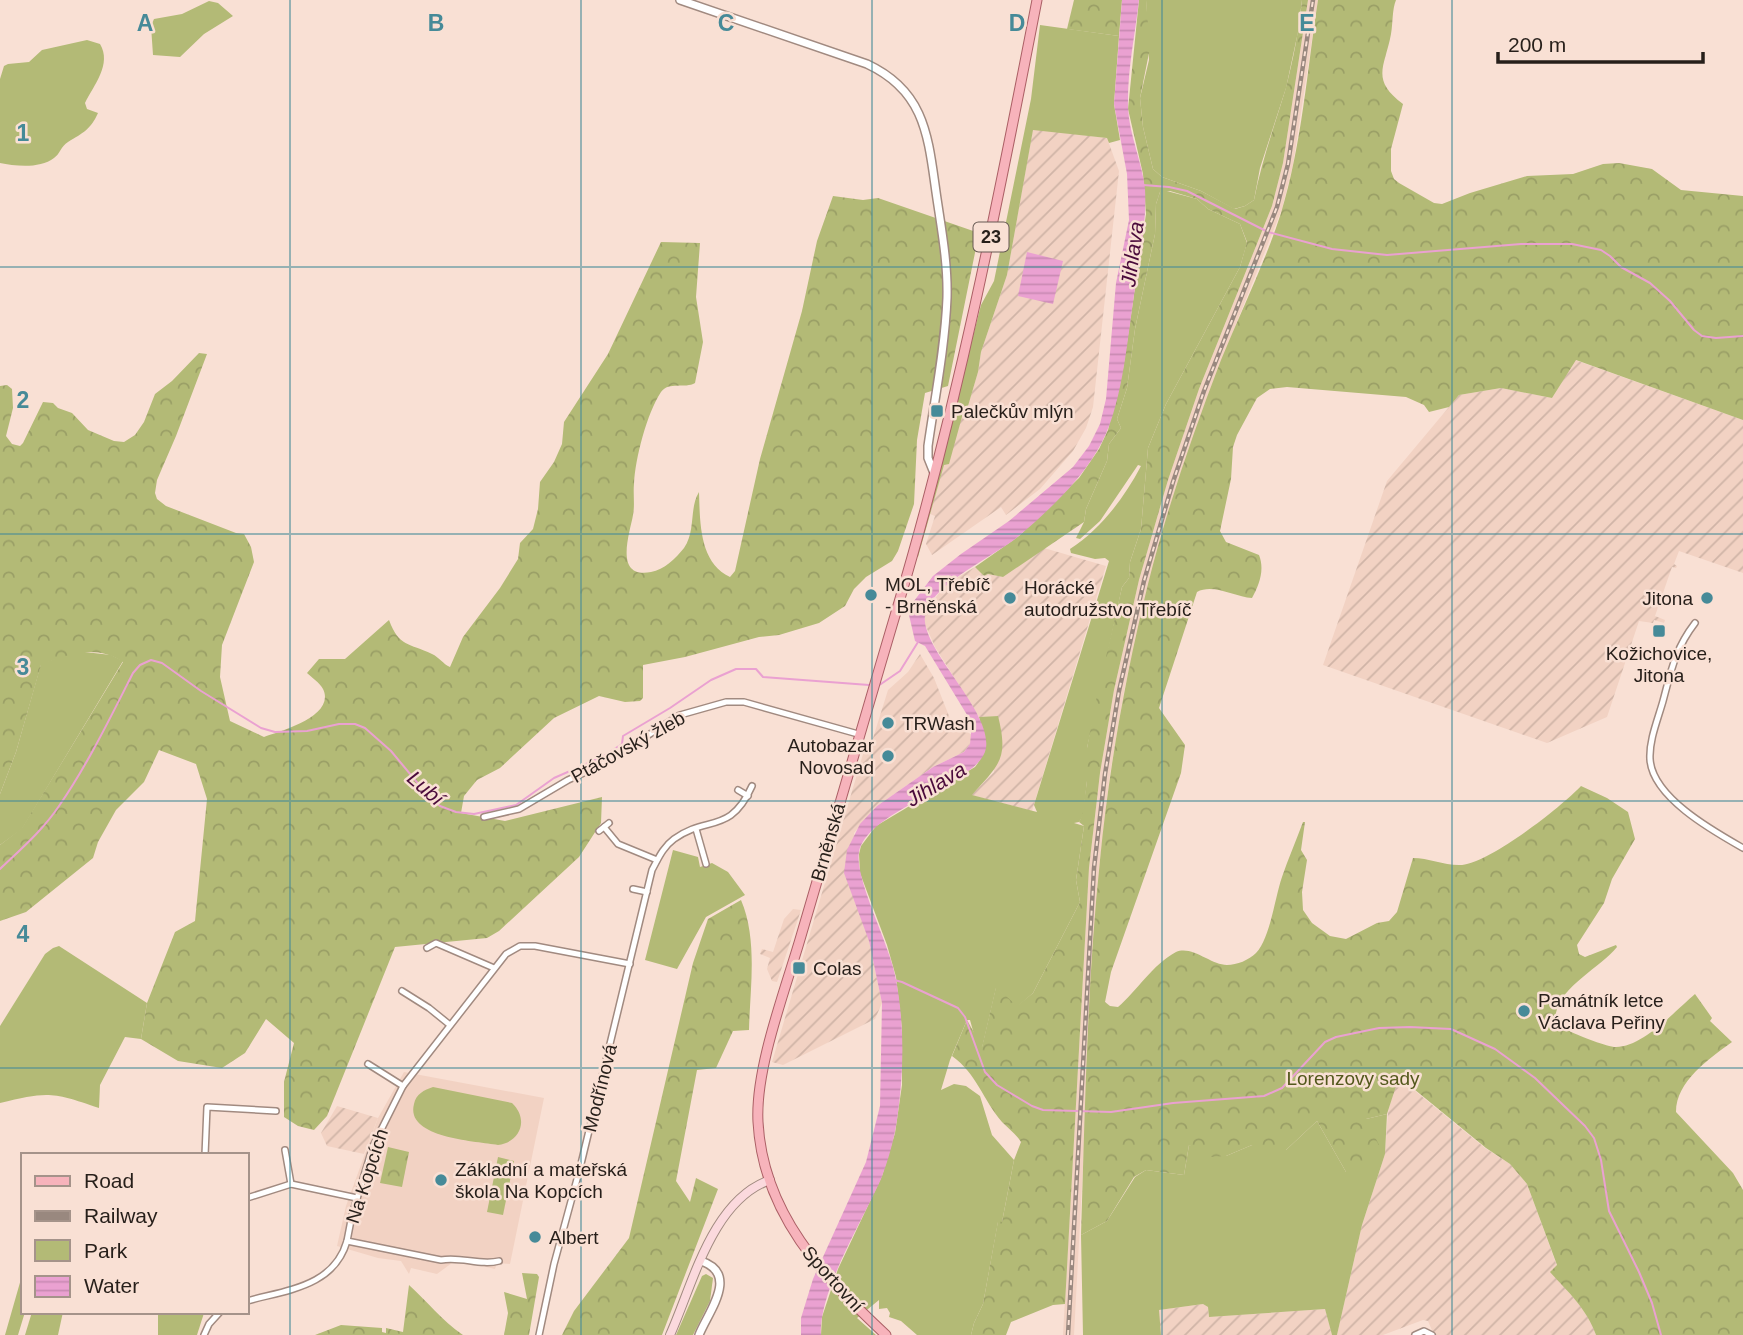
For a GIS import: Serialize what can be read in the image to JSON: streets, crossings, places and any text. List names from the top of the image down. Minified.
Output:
{"streets":{"main road":["23","Brněnská","Sportovní"],"street":["Ptáčovský žleb","Modřínová","Na Kopcích"]},"crossings":[["23","Brněnská"],["Ptáčovský žleb","Brněnská"],["Brněnská","Sportovní"],["Modřínová","Na Kopcích"]],"water":["Jihlava","Lubí"],"parks":["Lorenzovy sady"],"places":{"transit":["Palečkův mlýn","Kožichovice, Jitona","Colas"],"other":["MOL, Třebíč - Brněnská","Horácké autodružstvo Třebíč","Jitona","TRWash","Autobazar Novosad","Památník letce Václava Peřiny","Základní a mateřská škola Na Kopcích","Albert"]},"legend":["Road","Railway","Park","Water"],"scale_bar":"200 m","grid":{"columns":["A","B","C","D","E"],"rows":["1","2","3","4"]}}
